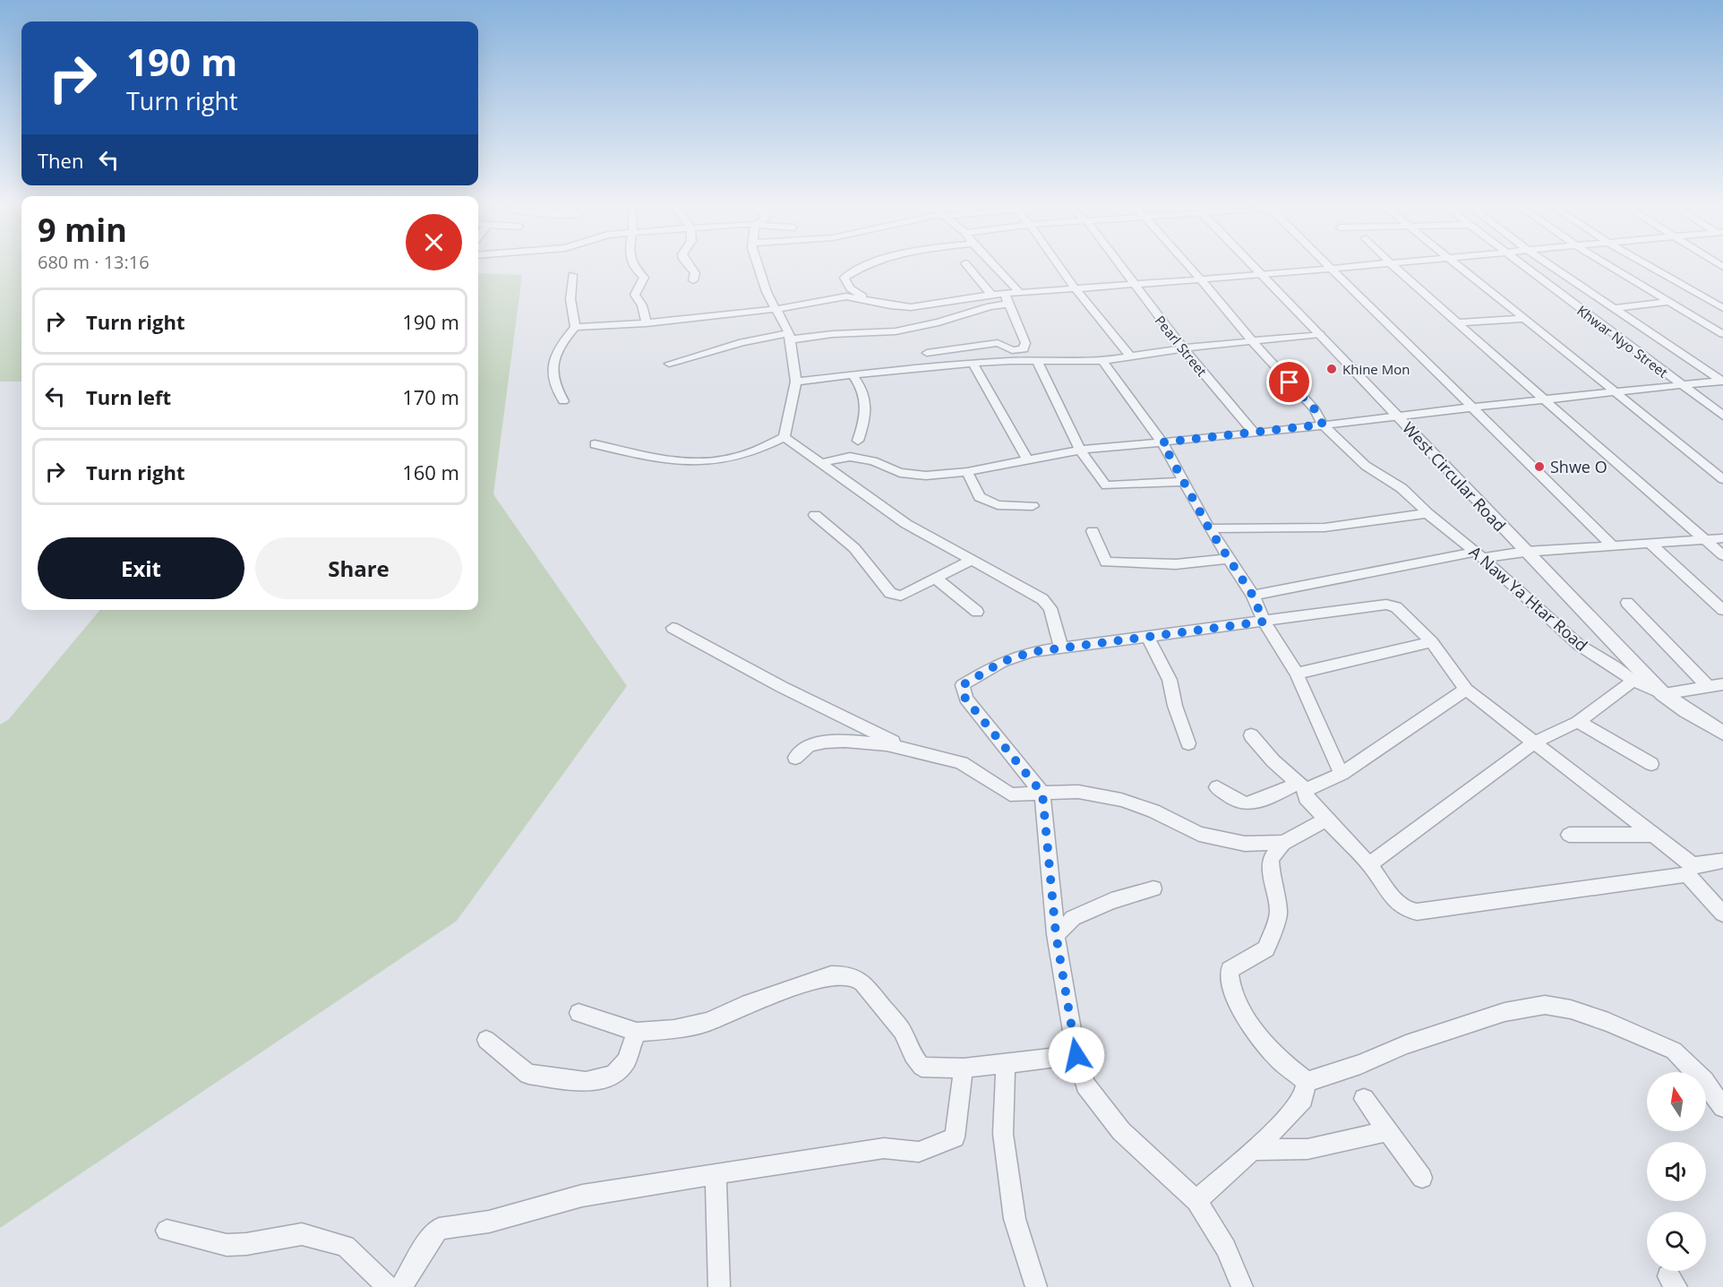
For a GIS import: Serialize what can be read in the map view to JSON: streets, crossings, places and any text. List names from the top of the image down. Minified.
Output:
{"streets":{"street":["Khwar Nyo Street","Pearl Street","West Circular Road","A Naw Ya Htar Road"]},"crossings":[["West Circular Road","A Naw Ya Htar Road"]],"places":["Khine Mon","Shwe O"],"north":"top","page":{"turn":["190 m","Turn right"],"then":"Then","heading":["9 min","680 m · 13:16"],"list":[{"name":"Turn right","value":"190 m"},{"name":"Turn left","value":"170 m"},{"name":"Turn right","value":"160 m"}],"buttons":["Exit","Share"]}}
